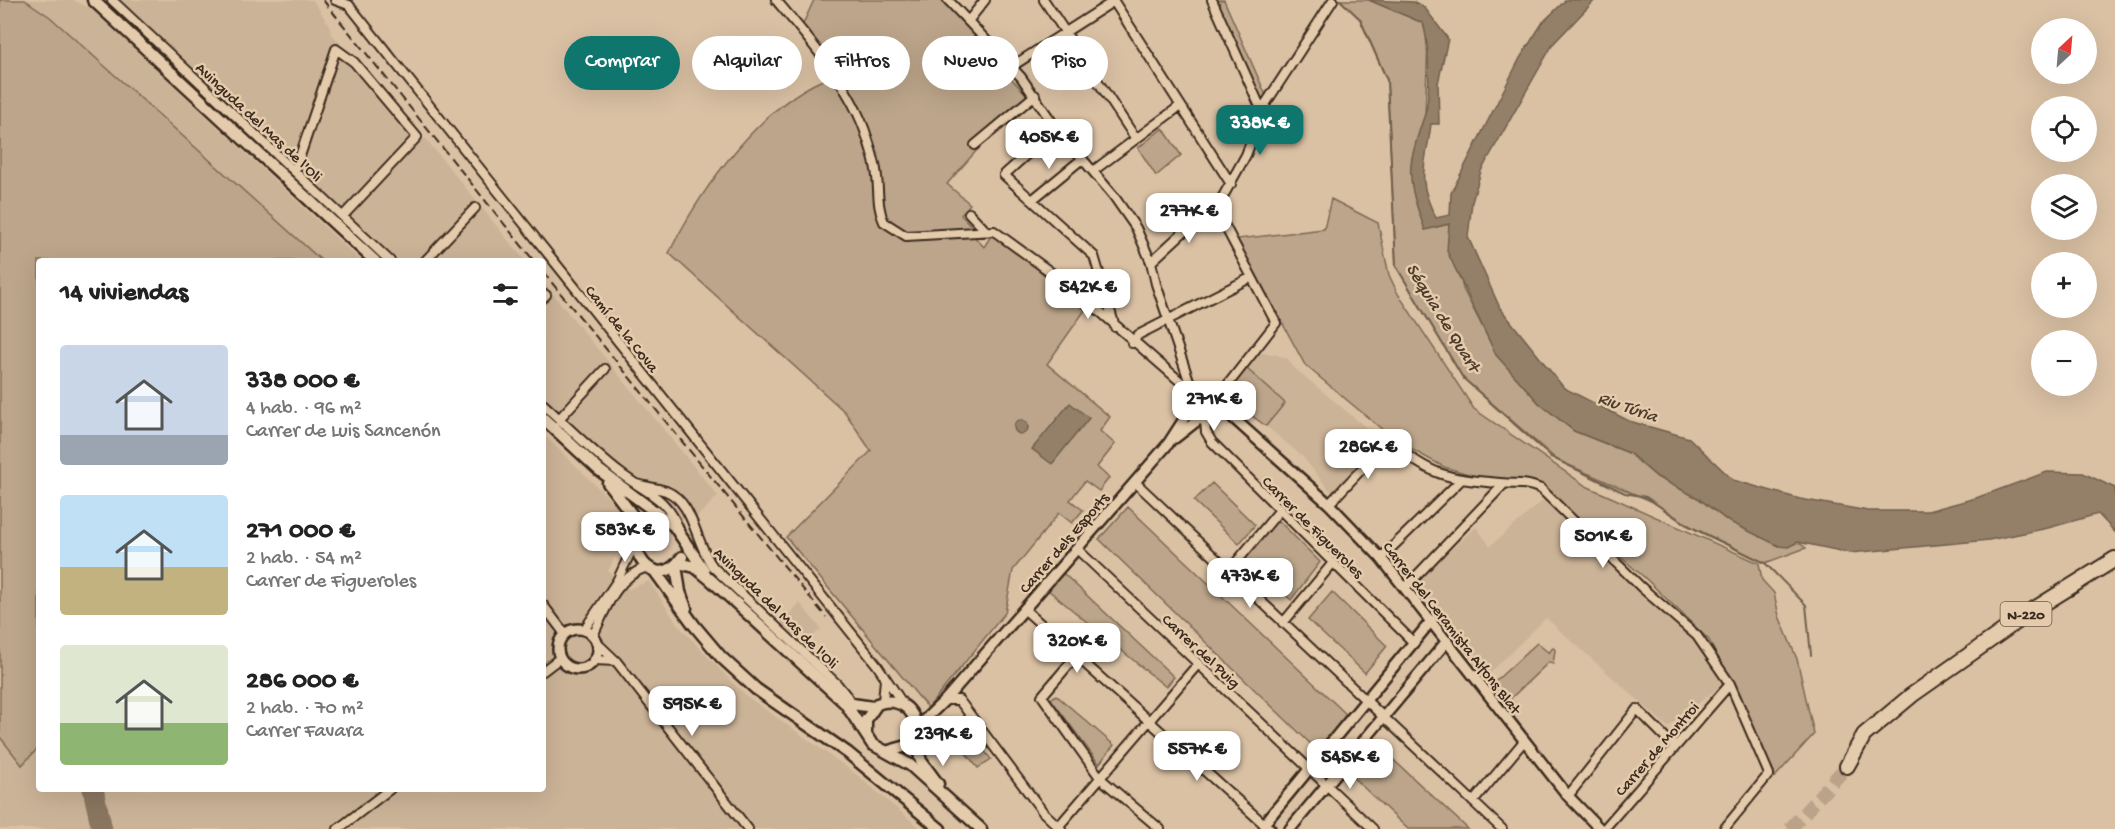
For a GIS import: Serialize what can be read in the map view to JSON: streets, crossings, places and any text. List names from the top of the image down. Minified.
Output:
{"streets":{"highway":["N-220"],"street":["Avinguda del Mas de l'Oli","Camí de la Cova","Carrer de Figueroles","Carrer dels Esports","Carrer del Ceramista Alfons Blat","Carrer del Puig","Carrer de Montroi"]},"crossings":[["Camí de la Cova","Carrer dels Esports"],["Carrer de Figueroles","Carrer dels Esports"],["Carrer de Figueroles","Carrer del Ceramista Alfons Blat"],["Carrer dels Esports","Carrer del Ceramista Alfons Blat"],["Carrer dels Esports","Carrer del Puig"]],"water":["Séquia de Quart","Riu Túria"],"north":"top right","page":{"map_buttons":["+","−"],"chip":["Comprar","Alquilar","Filtros","Nuevo","Piso"],"price":["338K €","405K €","277K €","542K €","271K €","286K €","583K €","501K €","473K €","320K €","595K €","239K €","557K €","545K €"],"heading":"14 viviendas","list":[{"name":"338 000 €","note":"4 hab. · 96 m² · Carrer de Luis Sancenón"},{"name":"271 000 €","note":"2 hab. · 54 m² · Carrer de Figueroles"},{"name":"286 000 €","note":"2 hab. · 70 m² · Carrer Favara"}]}}
